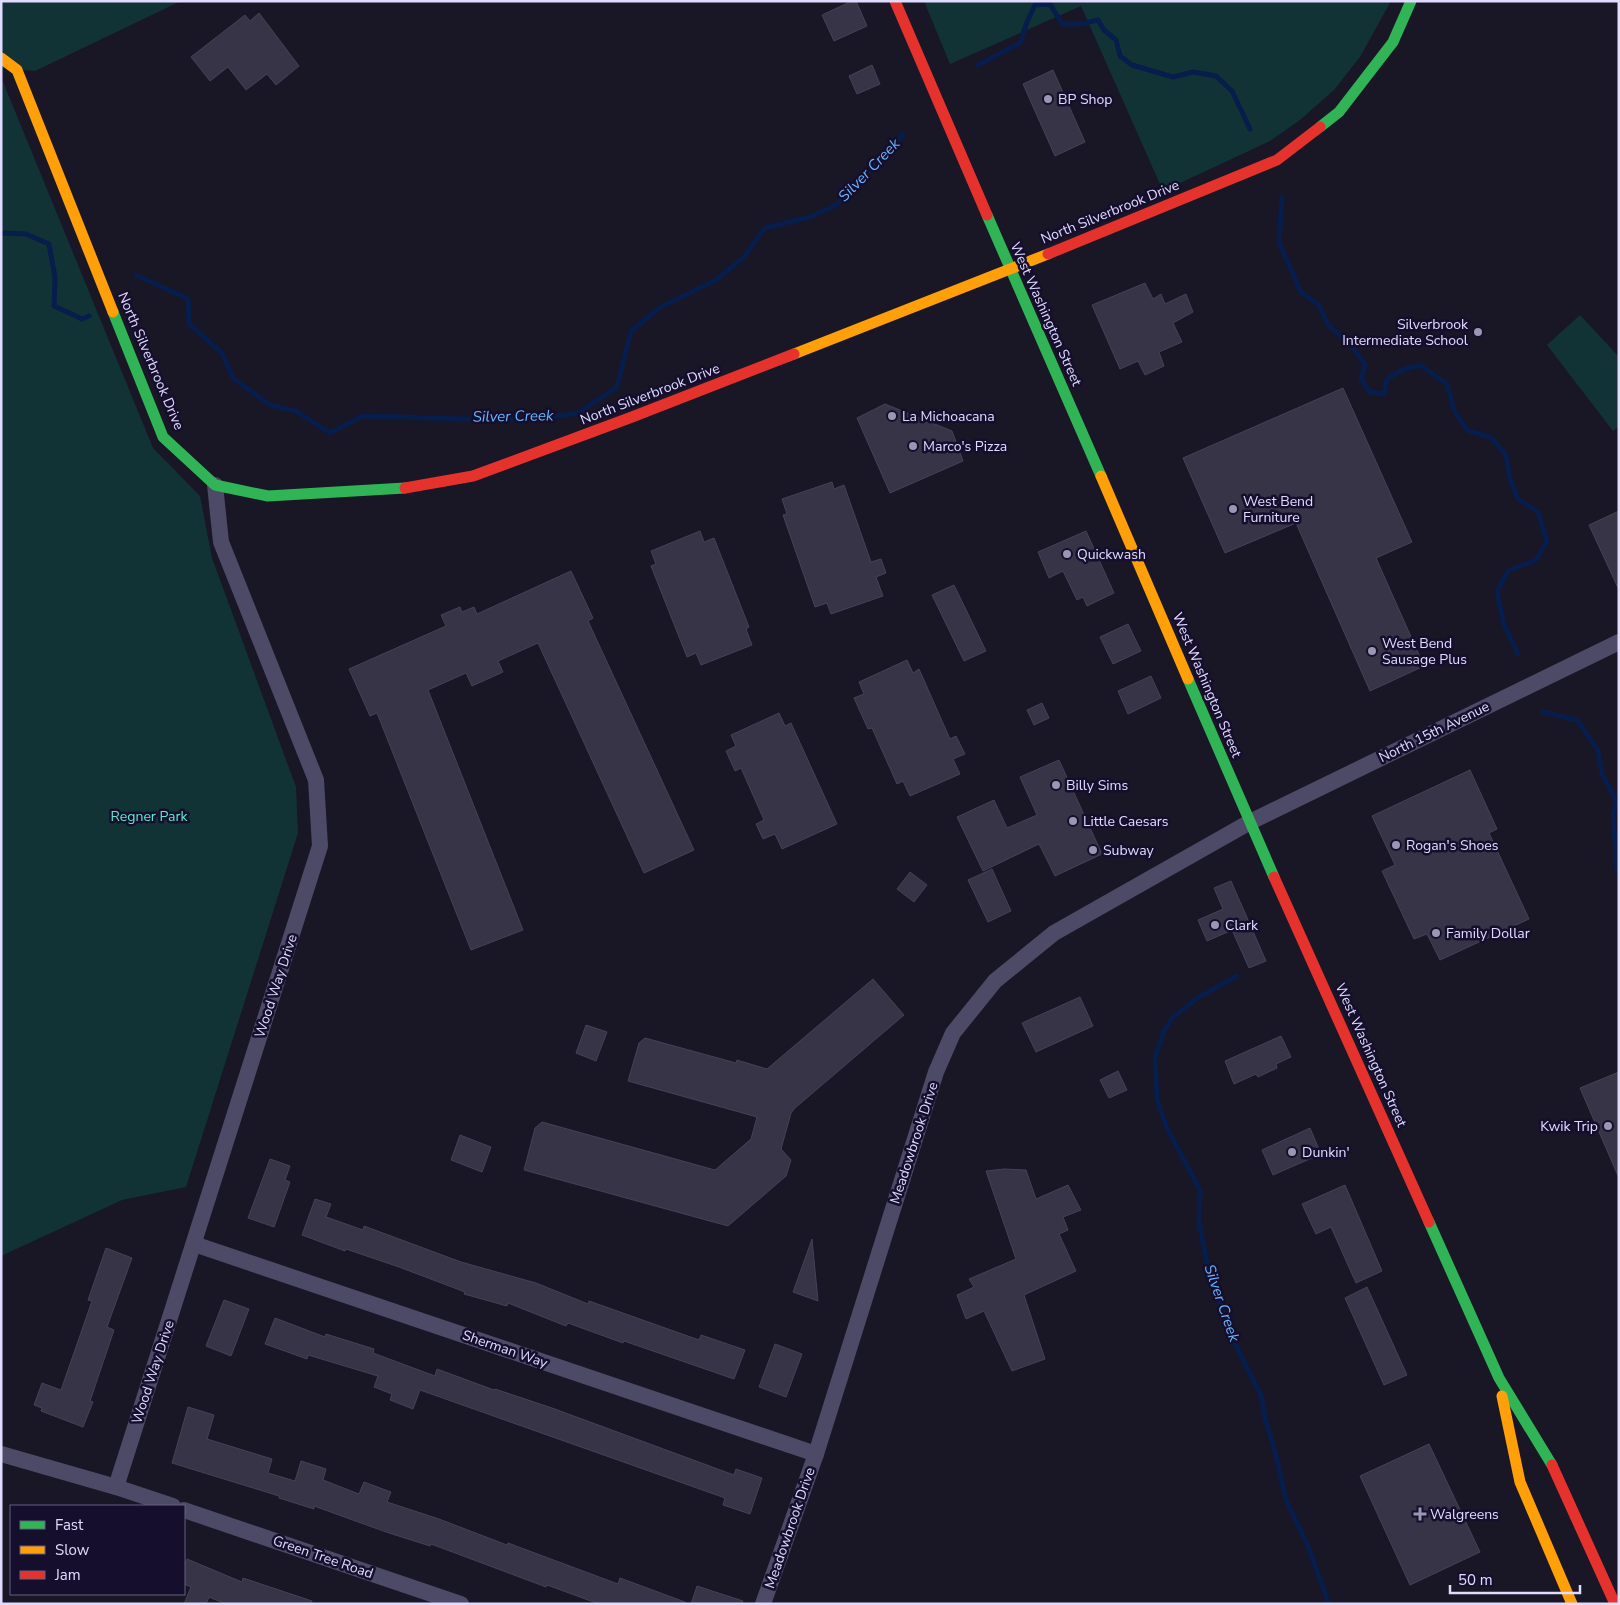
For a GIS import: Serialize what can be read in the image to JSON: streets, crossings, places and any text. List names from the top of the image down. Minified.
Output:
{"streets":{"main road":["North Silverbrook Drive","West Washington Street"],"street":["North 15th Avenue","Wood Way Drive","Meadowbrook Drive","Sherman Way","Green Tree Road"]},"crossings":[["North Silverbrook Drive","West Washington Street"],["North Silverbrook Drive","Wood Way Drive"],["West Washington Street","North 15th Avenue"],["West Washington Street","Meadowbrook Drive"],["North 15th Avenue","Meadowbrook Drive"],["Wood Way Drive","Sherman Way"],["Meadowbrook Drive","Sherman Way"]],"water":["Silver Creek"],"parks":["Regner Park"],"places":{"other":["BP Shop","Silverbrook Intermediate School","La Michoacana","Marco's Pizza","West Bend Furniture","Quickwash","West Bend Sausage Plus","Billy Sims","Little Caesars","Rogan's Shoes","Subway","Clark","Family Dollar","Kwik Trip","Dunkin'"],"health":["Walgreens"]},"legend":["Fast","Slow","Jam"],"scale_bar":"50 m"}
